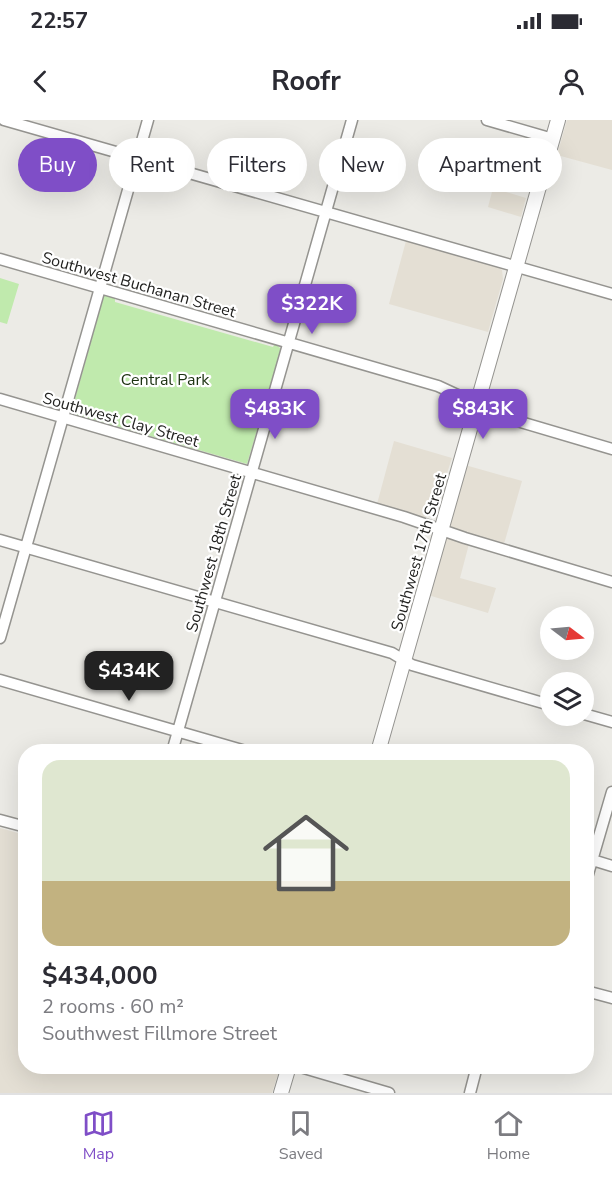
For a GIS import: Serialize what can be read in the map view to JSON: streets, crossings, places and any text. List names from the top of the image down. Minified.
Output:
{"streets":{"main road":["Southwest 17th Street"],"street":["Southwest Buchanan Street","Southwest Clay Street","Southwest 18th Street"]},"crossings":[["Southwest Buchanan Street","Southwest 17th Street"],["Southwest Buchanan Street","Southwest 18th Street"],["Southwest Clay Street","Southwest 17th Street"],["Southwest Clay Street","Southwest 18th Street"]],"parks":["Central Park"],"north":"right","page":{"status":"22:57","header":"Roofr","chip":["Buy","Rent","Filters","New","Apartment"],"price":["$322K","$483K","$843K","$434K"],"list":[{"name":"$434,000","note":"2 rooms · 60 m² · Southwest Fillmore Street"}],"tabs":["Map","Saved","Home"]}}
